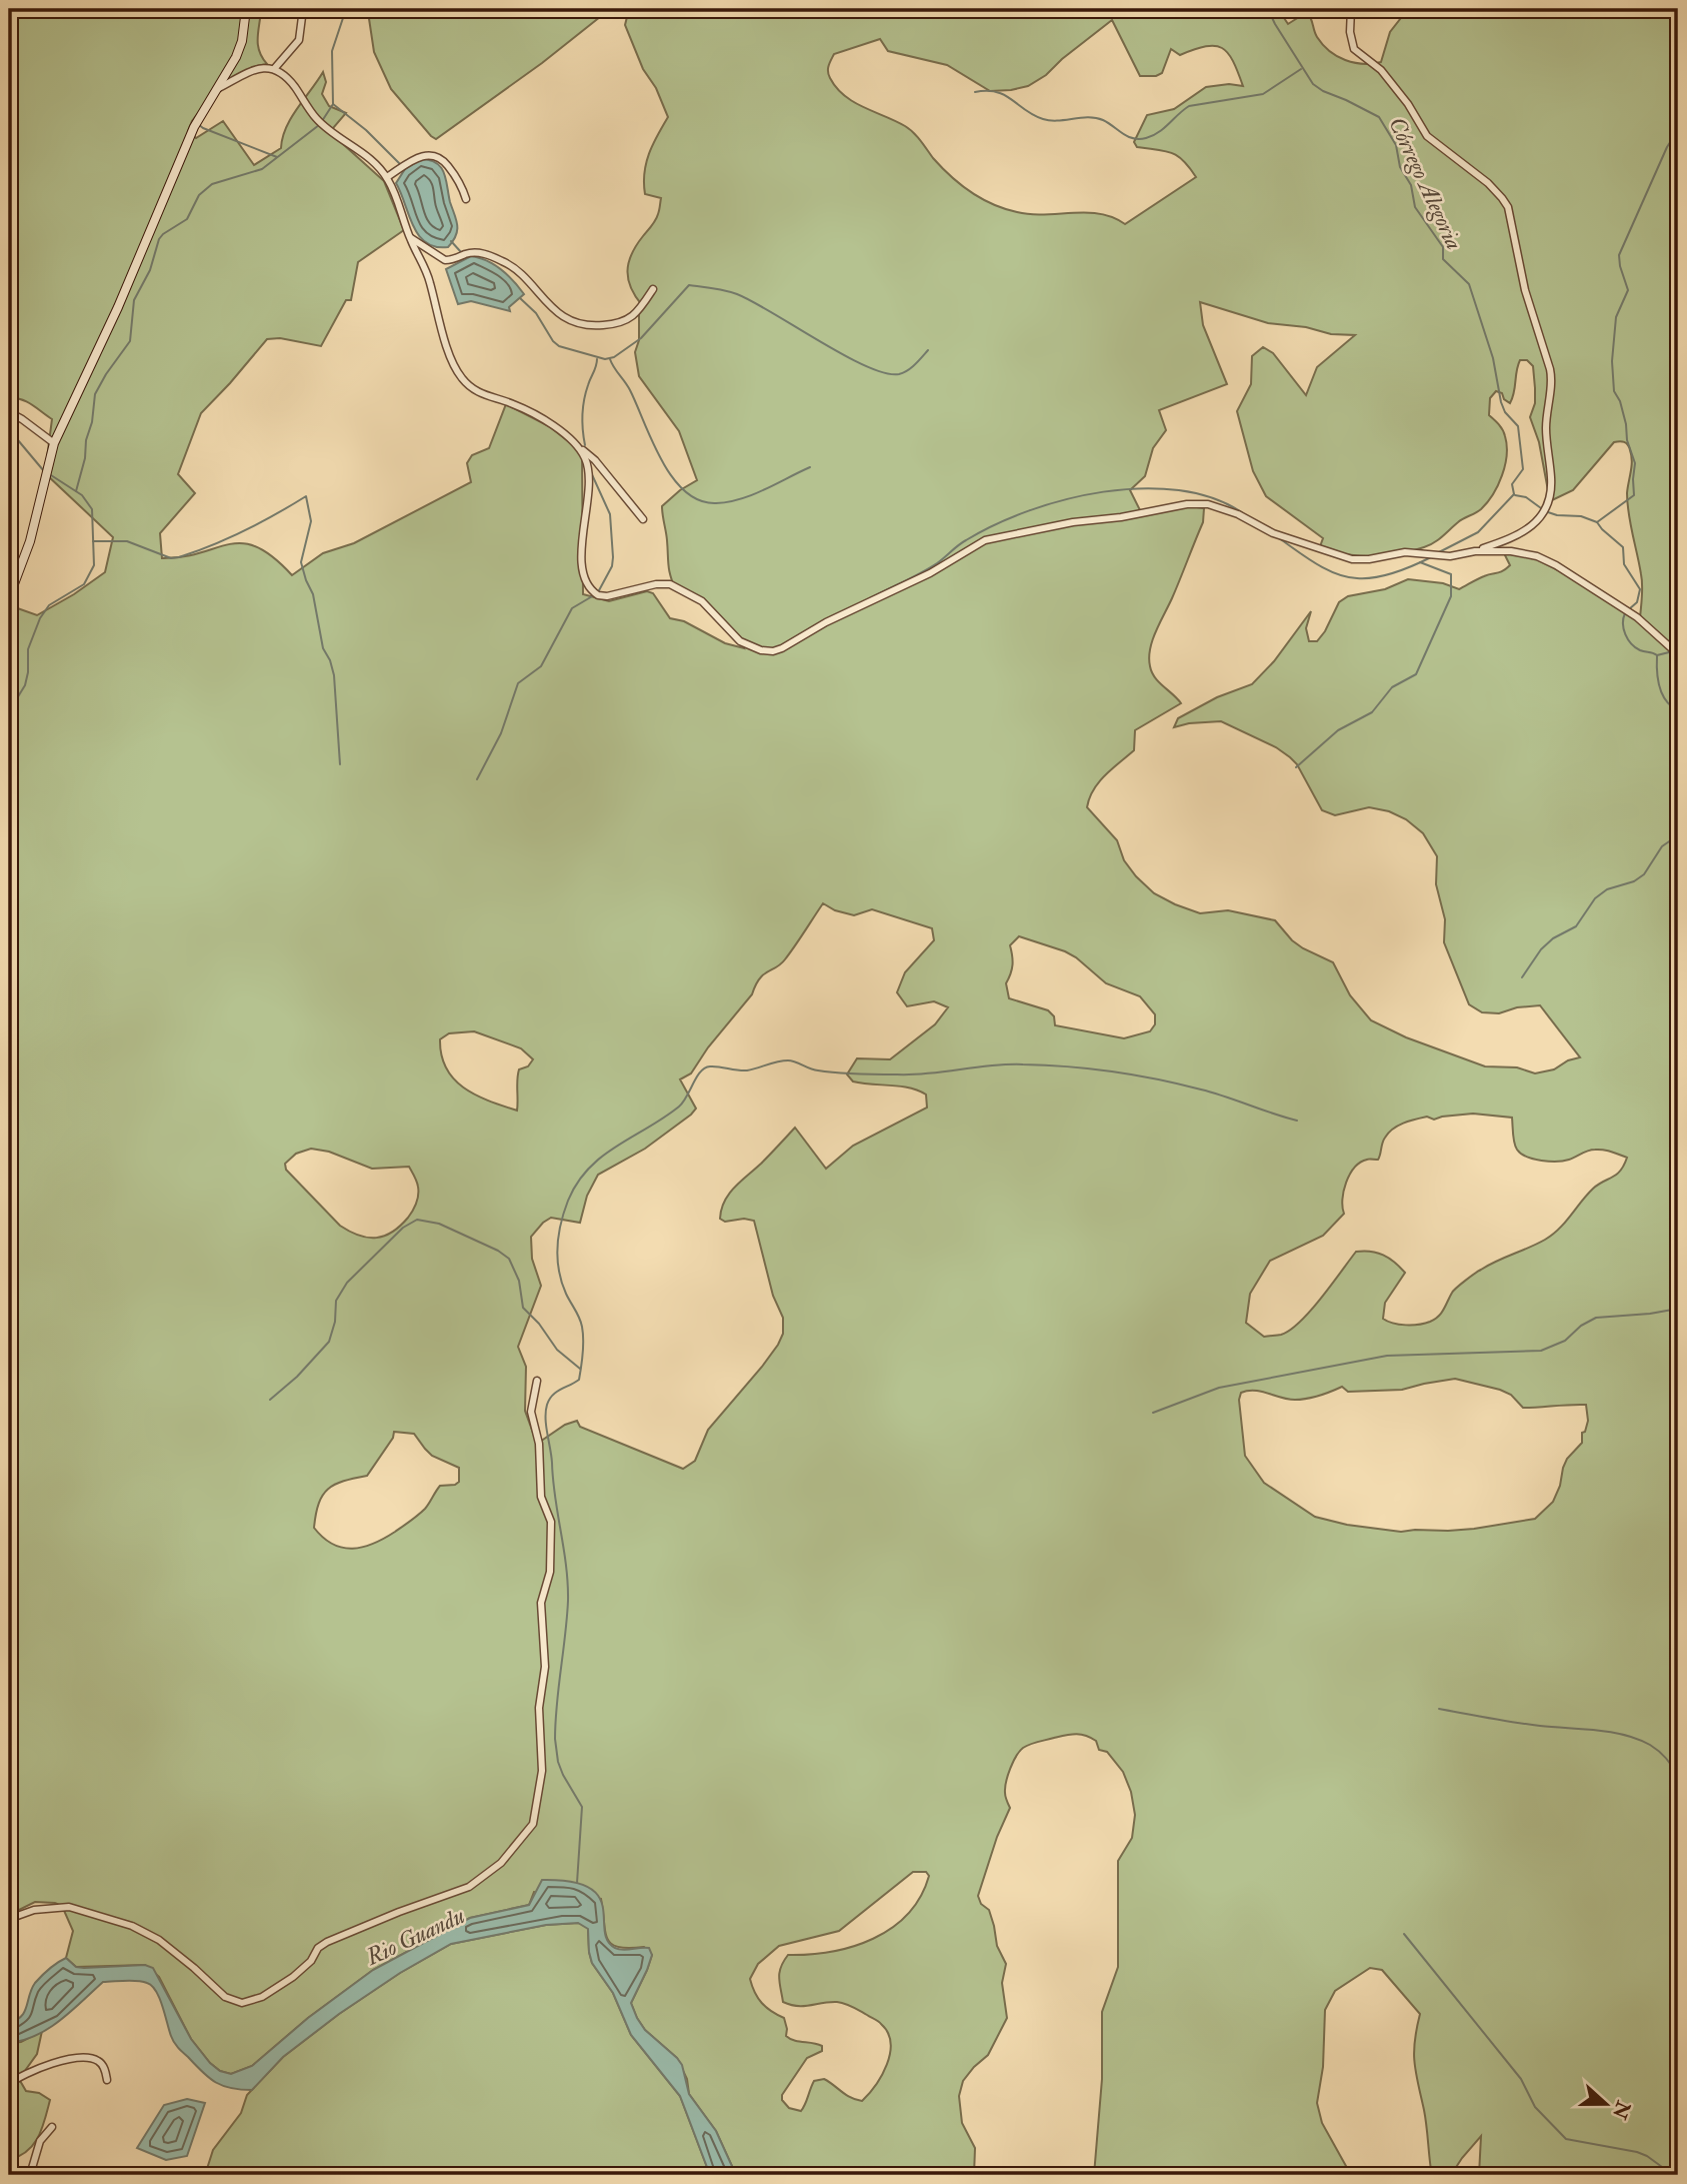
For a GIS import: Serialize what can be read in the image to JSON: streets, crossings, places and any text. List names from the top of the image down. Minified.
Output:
{"water":["Córrego Alegoria","Rio Guandu"],"north":"right"}
